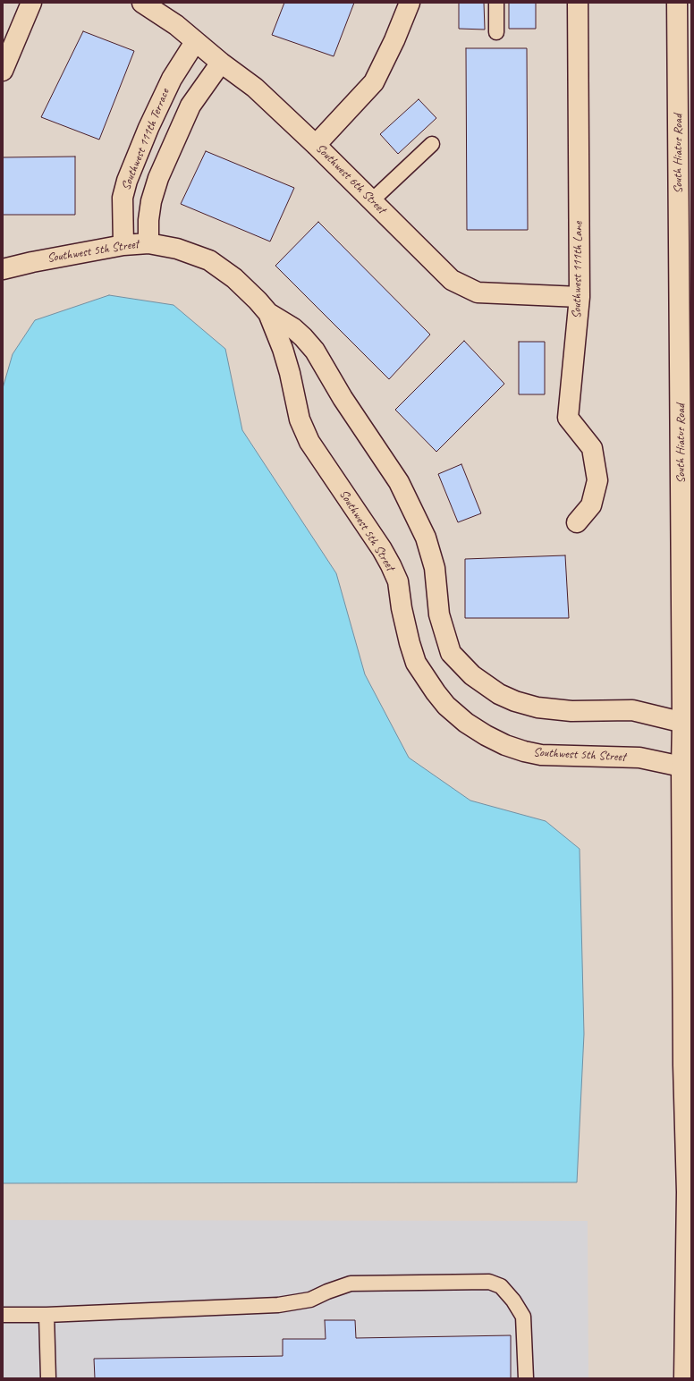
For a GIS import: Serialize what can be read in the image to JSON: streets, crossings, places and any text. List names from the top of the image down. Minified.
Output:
{"streets":{"street":["Southwest 111th Terrace","South Hiatus Road","Southwest 6th Street","Southwest 5th Street","Southwest 111th Lane"]},"crossings":[["Southwest 111th Terrace","Southwest 6th Street"],["Southwest 111th Terrace","Southwest 5th Street"],["South Hiatus Road","Southwest 5th Street"],["Southwest 6th Street","Southwest 111th Lane"]]}
